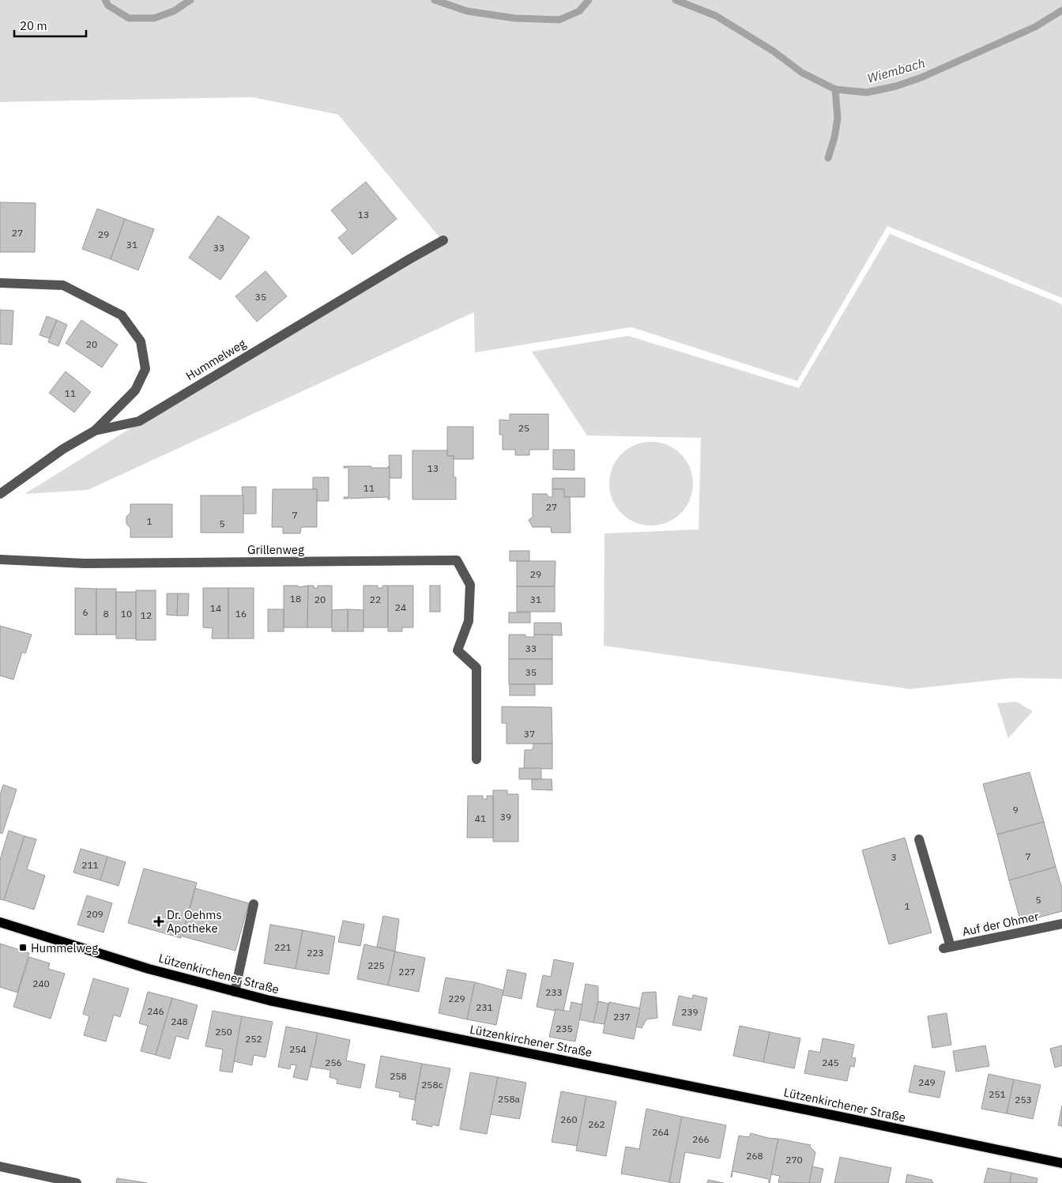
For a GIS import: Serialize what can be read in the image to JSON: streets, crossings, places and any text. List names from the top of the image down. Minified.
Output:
{"streets":{"main road":["Lützenkirchener Straße"],"street":["Hummelweg","Grillenweg","Auf der Ohmer"]},"water":["Wiembach"],"places":{"health":["Dr. Oehms Apotheke"],"transit":["Hummelweg"]},"house_numbers":["13","27","29","31","33","35","20","11","25","13","11","27","7","1","5","29","18","20","22","31","24","14","6","8","10","16","12","33","35","37","9","39","41","7","3","211","5","1","209","221","223","225","227","240","233","229","231","246","239","237","248","235","250","252","254","256","245","258","249","258c","251","258a","253","260","262","264","266","268","270"],"scale_bar":"20 m"}
